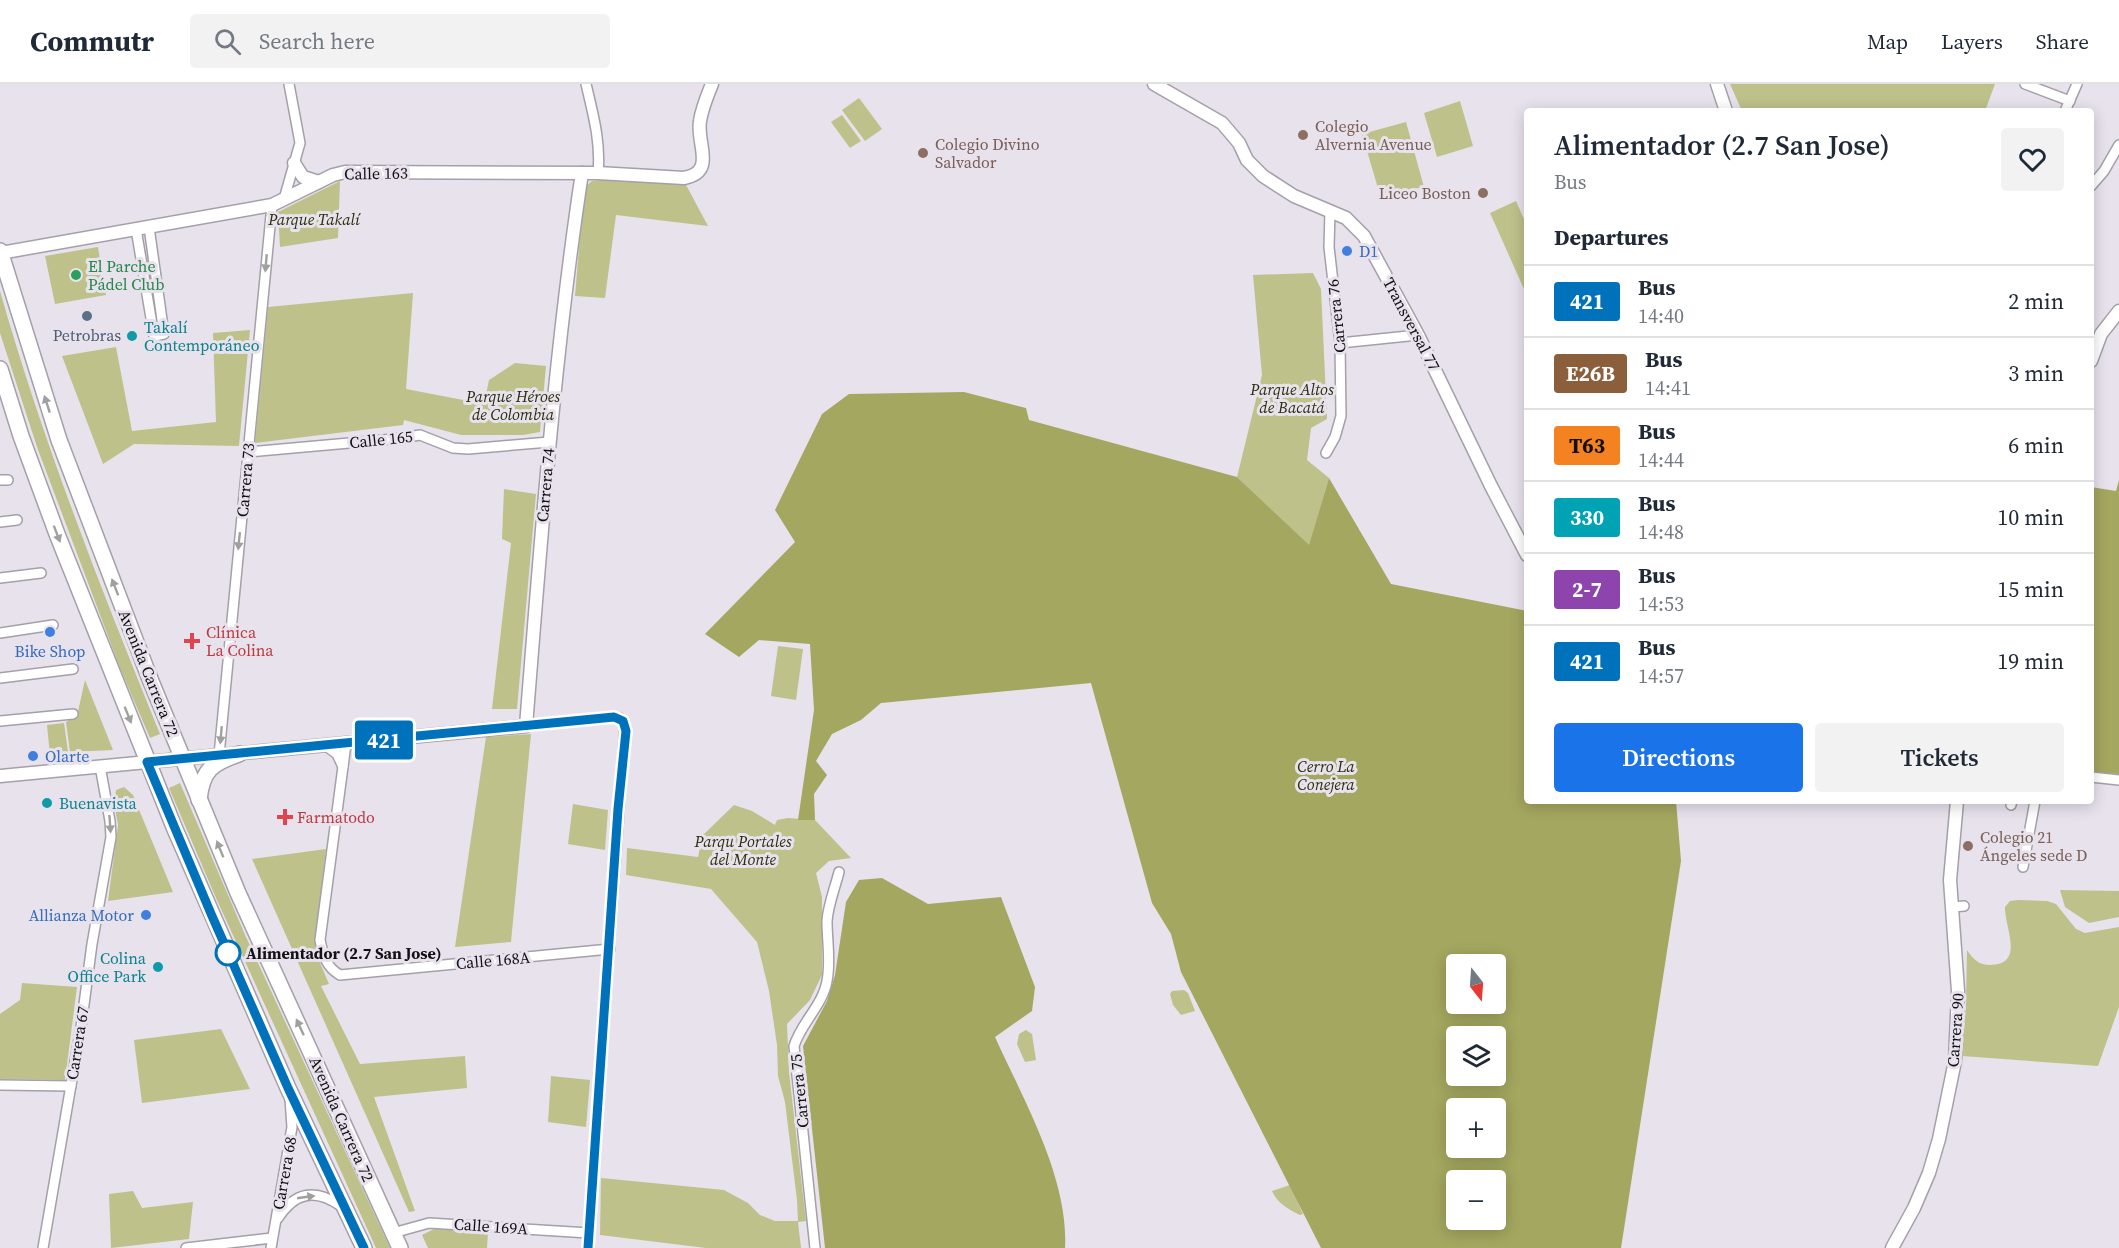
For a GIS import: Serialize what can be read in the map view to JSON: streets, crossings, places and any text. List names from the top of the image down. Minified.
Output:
{"streets":{"highway":["Avenida Carrera 72"],"street":["Calle 163","Carrera 76","Transversal 77","Calle 165","Carrera 73","Carrera 74","Calle 168A","Carrera 90","Carrera 67","Carrera 75","Carrera 68","Calle 169A"]},"crossings":[["Calle 163","Carrera 73"],["Calle 163","Carrera 74"],["Calle 163","Avenida Carrera 72"],["Carrera 76","Transversal 77"],["Calle 165","Carrera 73"],["Calle 165","Carrera 74"],["Avenida Carrera 72","Carrera 68"],["Avenida Carrera 72","Calle 169A"]],"one_way":["Carrera 73","Carrera 67"],"parks":["Parque Takalí","Parque Altos de Bacatá","Parque Héroes de Colombia","Cerro La Conejera","Parqu Portales del Monte"],"places":{"other":["Colegio Alvernia Avenue","Colegio Divino Salvador","Liceo Boston","D1","El Parche Pádel Club","Petrobras","Takalí Contemporáneo","Bike Shop","Olarte","Buenavista","Colegio 21 Ángeles sede D","Allianza Motor","Alimentador (2.7 San Jose)","Colina Office Park"],"health":["Clínica La Colina","Farmatodo"]},"lines":["bus line 421"],"north":"bottom","page":{"header":"Commutr","search":"Search here","nav":["Map","Layers","Share"],"on_map":"421","heading":[["Alimentador (2.7 San Jose)","Bus"],"Departures"],"list":[{"mark":"421","name":"Bus","note":"14:40","value":"2 min"},{"mark":"E26B","name":"Bus","note":"14:41","value":"3 min"},{"mark":"T63","name":"Bus","note":"14:44","value":"6 min"},{"mark":"330","name":"Bus","note":"14:48","value":"10 min"},{"mark":"2-7","name":"Bus","note":"14:53","value":"15 min"},{"mark":"421","name":"Bus","note":"14:57","value":"19 min"}],"buttons":["Directions","Tickets"],"map_buttons":["+","−"]}}
